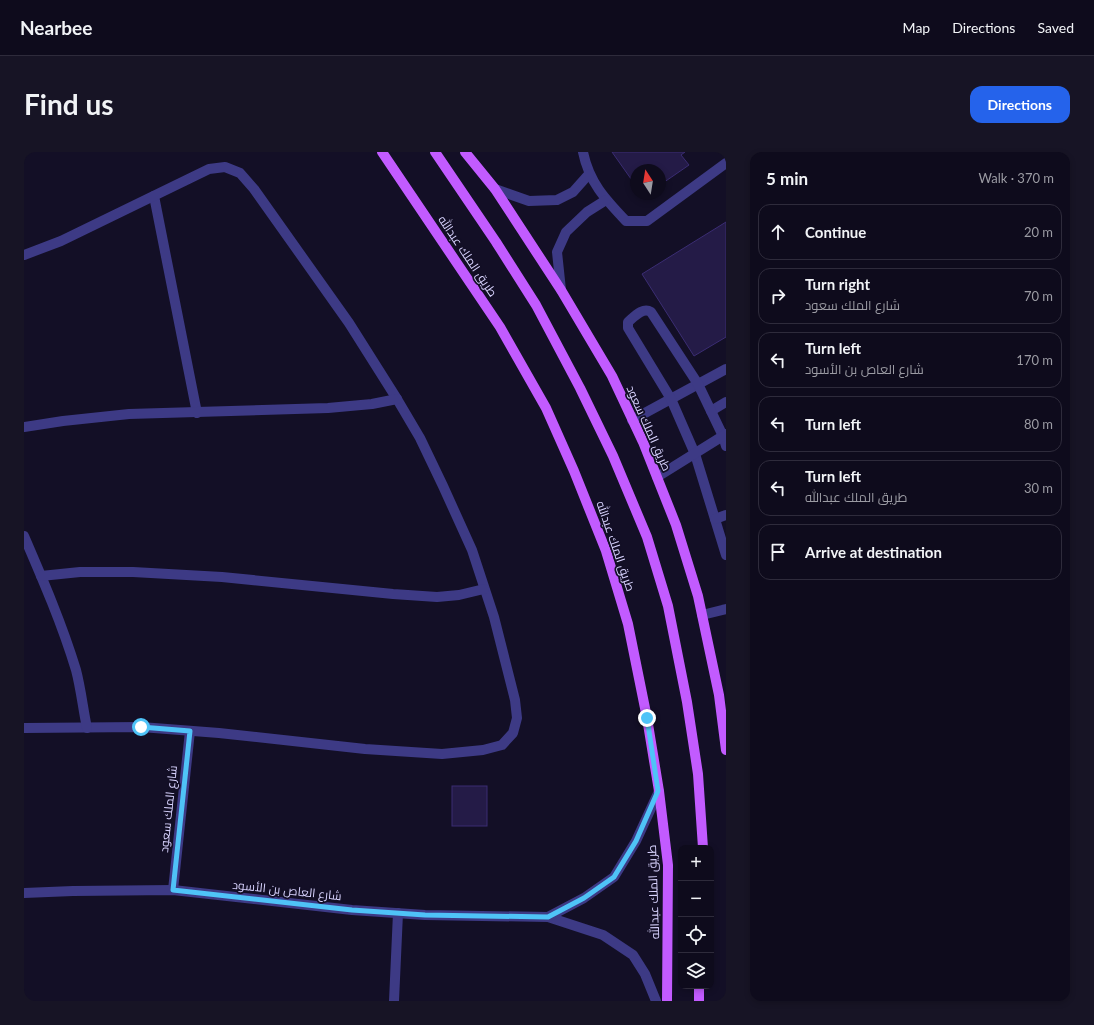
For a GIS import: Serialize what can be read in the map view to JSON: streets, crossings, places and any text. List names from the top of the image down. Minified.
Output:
{"streets":{"main road":["طريق الملك عبدالله","طريق الملك سعود"],"street":["شارع الملك سعود","شارع العاص بن الأسود"]},"crossings":[["شارع الملك سعود","شارع العاص بن الأسود"]],"north":"top","page":{"header":"Nearbee","nav":["Map","Directions","Saved"],"buttons":"Directions","title":"Find us","heading":["5 min","Walk · 370 m"],"list":[["Continue","20 m"],["Turn right","شارع الملك سعود","70 m"],["Turn left","شارع العاص بن الأسود","170 m"],["Turn left","80 m"],["Turn left","طريق الملك عبدالله","30 m"],"Arrive at destination"],"map_buttons":["+","−"]}}
